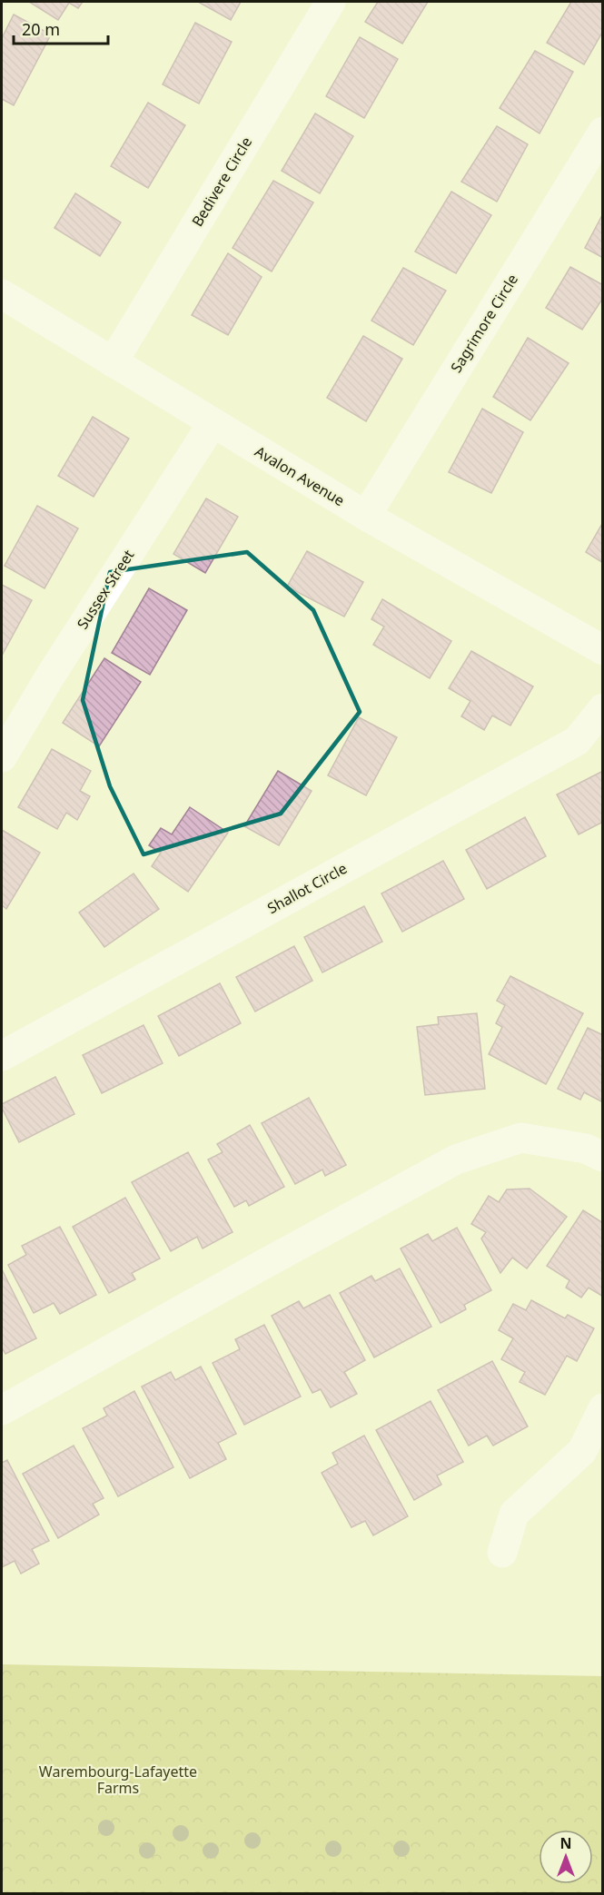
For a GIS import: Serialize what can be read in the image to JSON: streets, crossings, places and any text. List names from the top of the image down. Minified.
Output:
{"streets":{"street":["Bedivere Circle","Sagrimore Circle","Avalon Avenue","Sussex Street","Shallot Circle"]},"crossings":[["Bedivere Circle","Avalon Avenue"],["Sagrimore Circle","Avalon Avenue"],["Avalon Avenue","Sussex Street"]],"parks":["Warembourg-Lafayette Farms"],"scale_bar":"20 m","north":"top"}
